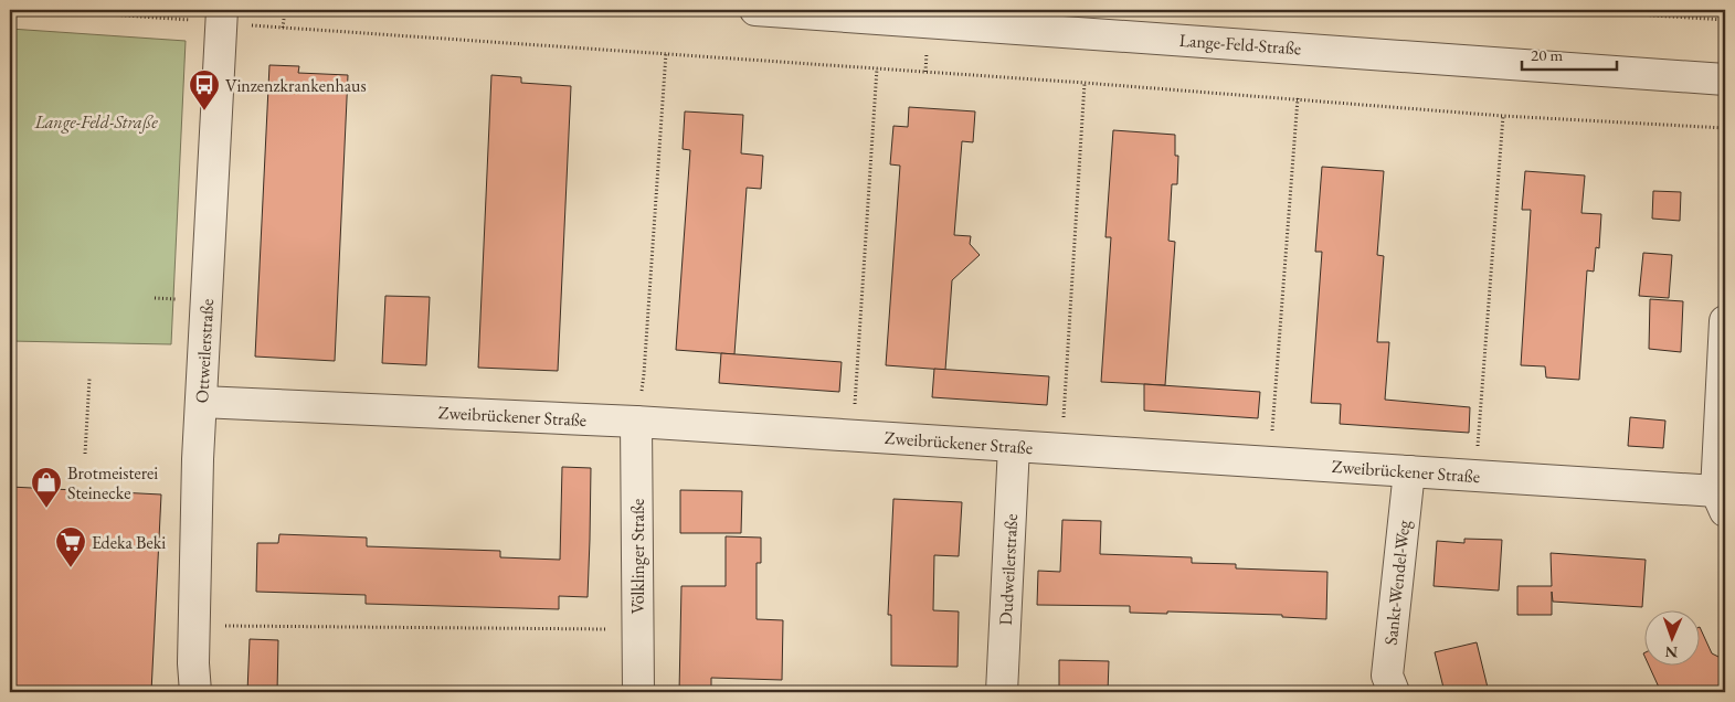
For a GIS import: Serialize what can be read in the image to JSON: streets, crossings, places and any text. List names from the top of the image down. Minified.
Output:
{"streets":{"street":["Lange-Feld-Straße","Ottweilerstraße","Zweibrückener Straße","Völklinger Straße","Dudweilerstraße","Sankt-Wendel-Weg"]},"crossings":[["Ottweilerstraße","Zweibrückener Straße"],["Zweibrückener Straße","Völklinger Straße"],["Zweibrückener Straße","Dudweilerstraße"],["Zweibrückener Straße","Sankt-Wendel-Weg"]],"parks":["Lange-Feld-Straße"],"places":{"bus stop":["Vinzenzkrankenhaus"],"shop":["Brotmeisterei Steinecke"],"supermarket":["Edeka Beki"]},"scale_bar":"20 m","north":"bottom"}
